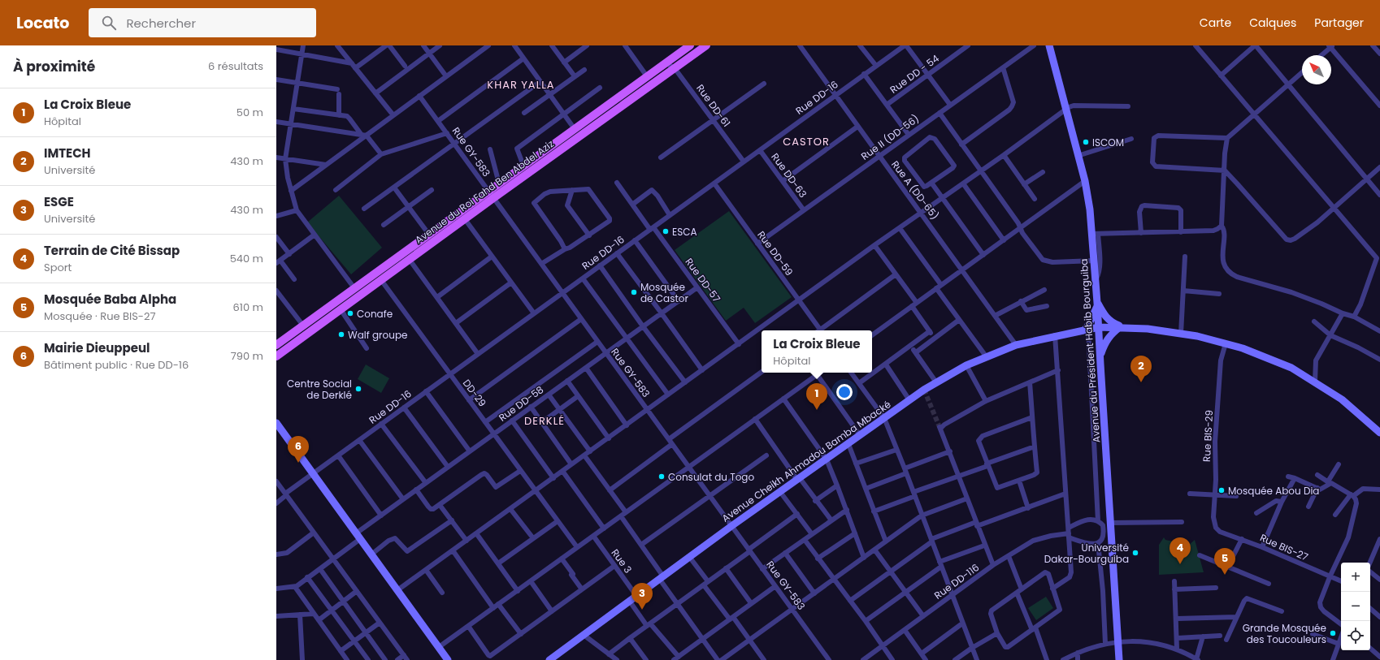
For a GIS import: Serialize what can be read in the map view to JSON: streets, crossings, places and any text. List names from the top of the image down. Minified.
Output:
{"streets":{"main road":["Avenue du Roi Fahd Ben Abdel Aziz"],"street":["Rue DD - 54","Rue DD-16","Rue DD-61","Rue II (DD-56)","Rue GY-583","Rue DD-63","Rue A (DD-65)","Rue DD-59","Rue DD-57","Avenue du Président Habib Bourguiba","DD-29","Rue DD-58","Rue BIS-29","Avenue Cheikh Ahmadou Bamba Mbacké","Rue BIS-27","Rue 3","Rue DD-116"]},"crossings":[["Rue DD-16","Rue DD-61"],["Rue DD-16","Rue GY-583"],["Rue DD-16","Rue DD-63"],["Rue DD-16","Rue A (DD-65)"],["Rue DD-16","Rue DD-59"],["Rue DD-16","Rue DD-57"],["Rue DD-16","DD-29"],["Rue DD-61","Avenue du Roi Fahd Ben Abdel Aziz"],["Rue II (DD-56)","Rue DD-63"],["Rue II (DD-56)","Rue A (DD-65)"],["Rue II (DD-56)","Rue DD-59"],["Rue GY-583","Avenue du Roi Fahd Ben Abdel Aziz"],["Rue GY-583","Rue DD-58"],["Rue GY-583","Avenue Cheikh Ahmadou Bamba Mbacké"],["Rue A (DD-65)","Avenue Cheikh Ahmadou Bamba Mbacké"],["Avenue du Roi Fahd Ben Abdel Aziz","DD-29"],["Rue DD-57","Rue DD-58"],["Avenue du Président Habib Bourguiba","Avenue Cheikh Ahmadou Bamba Mbacké"],["DD-29","Rue DD-58"],["Rue BIS-29","Avenue Cheikh Ahmadou Bamba Mbacké"],["Rue BIS-29","Rue BIS-27"],["Avenue Cheikh Ahmadou Bamba Mbacké","Rue 3"]],"districts":["KHAR YALLA","CASTOR","DERKLÉ"],"places":["ISCOM","ESCA","Mosquée de Castor","Conafe","Walf groupe","Centre Social de Derklé","Consulat du Togo","Mosquée Abou Dia","Université Dakar-Bourguiba","Grande Mosquée des Toucouleurs"],"north":"top left","page":{"header":"Locato","search":"Rechercher","nav":["Carte","Calques","Partager"],"heading":["À proximité","6 résultats"],"list":[{"mark":"1","name":"La Croix Bleue","note":"Hôpital","value":"50 m"},{"mark":"2","name":"IMTECH","note":"Université","value":"430 m"},{"mark":"3","name":"ESGE","note":"Université","value":"430 m"},{"mark":"4","name":"Terrain de Cité Bissap","note":"Sport","value":"540 m"},{"mark":"5","name":"Mosquée Baba Alpha","note":"Mosquée · Rue BIS-27","value":"610 m"},{"mark":"6","name":"Mairie Dieuppeul","note":"Bâtiment public · Rue DD-16","value":"790 m"}],"popup":["La Croix Bleue","Hôpital"],"pins":["2","1","6","4","5","3"],"map_buttons":["+","−"]}}
